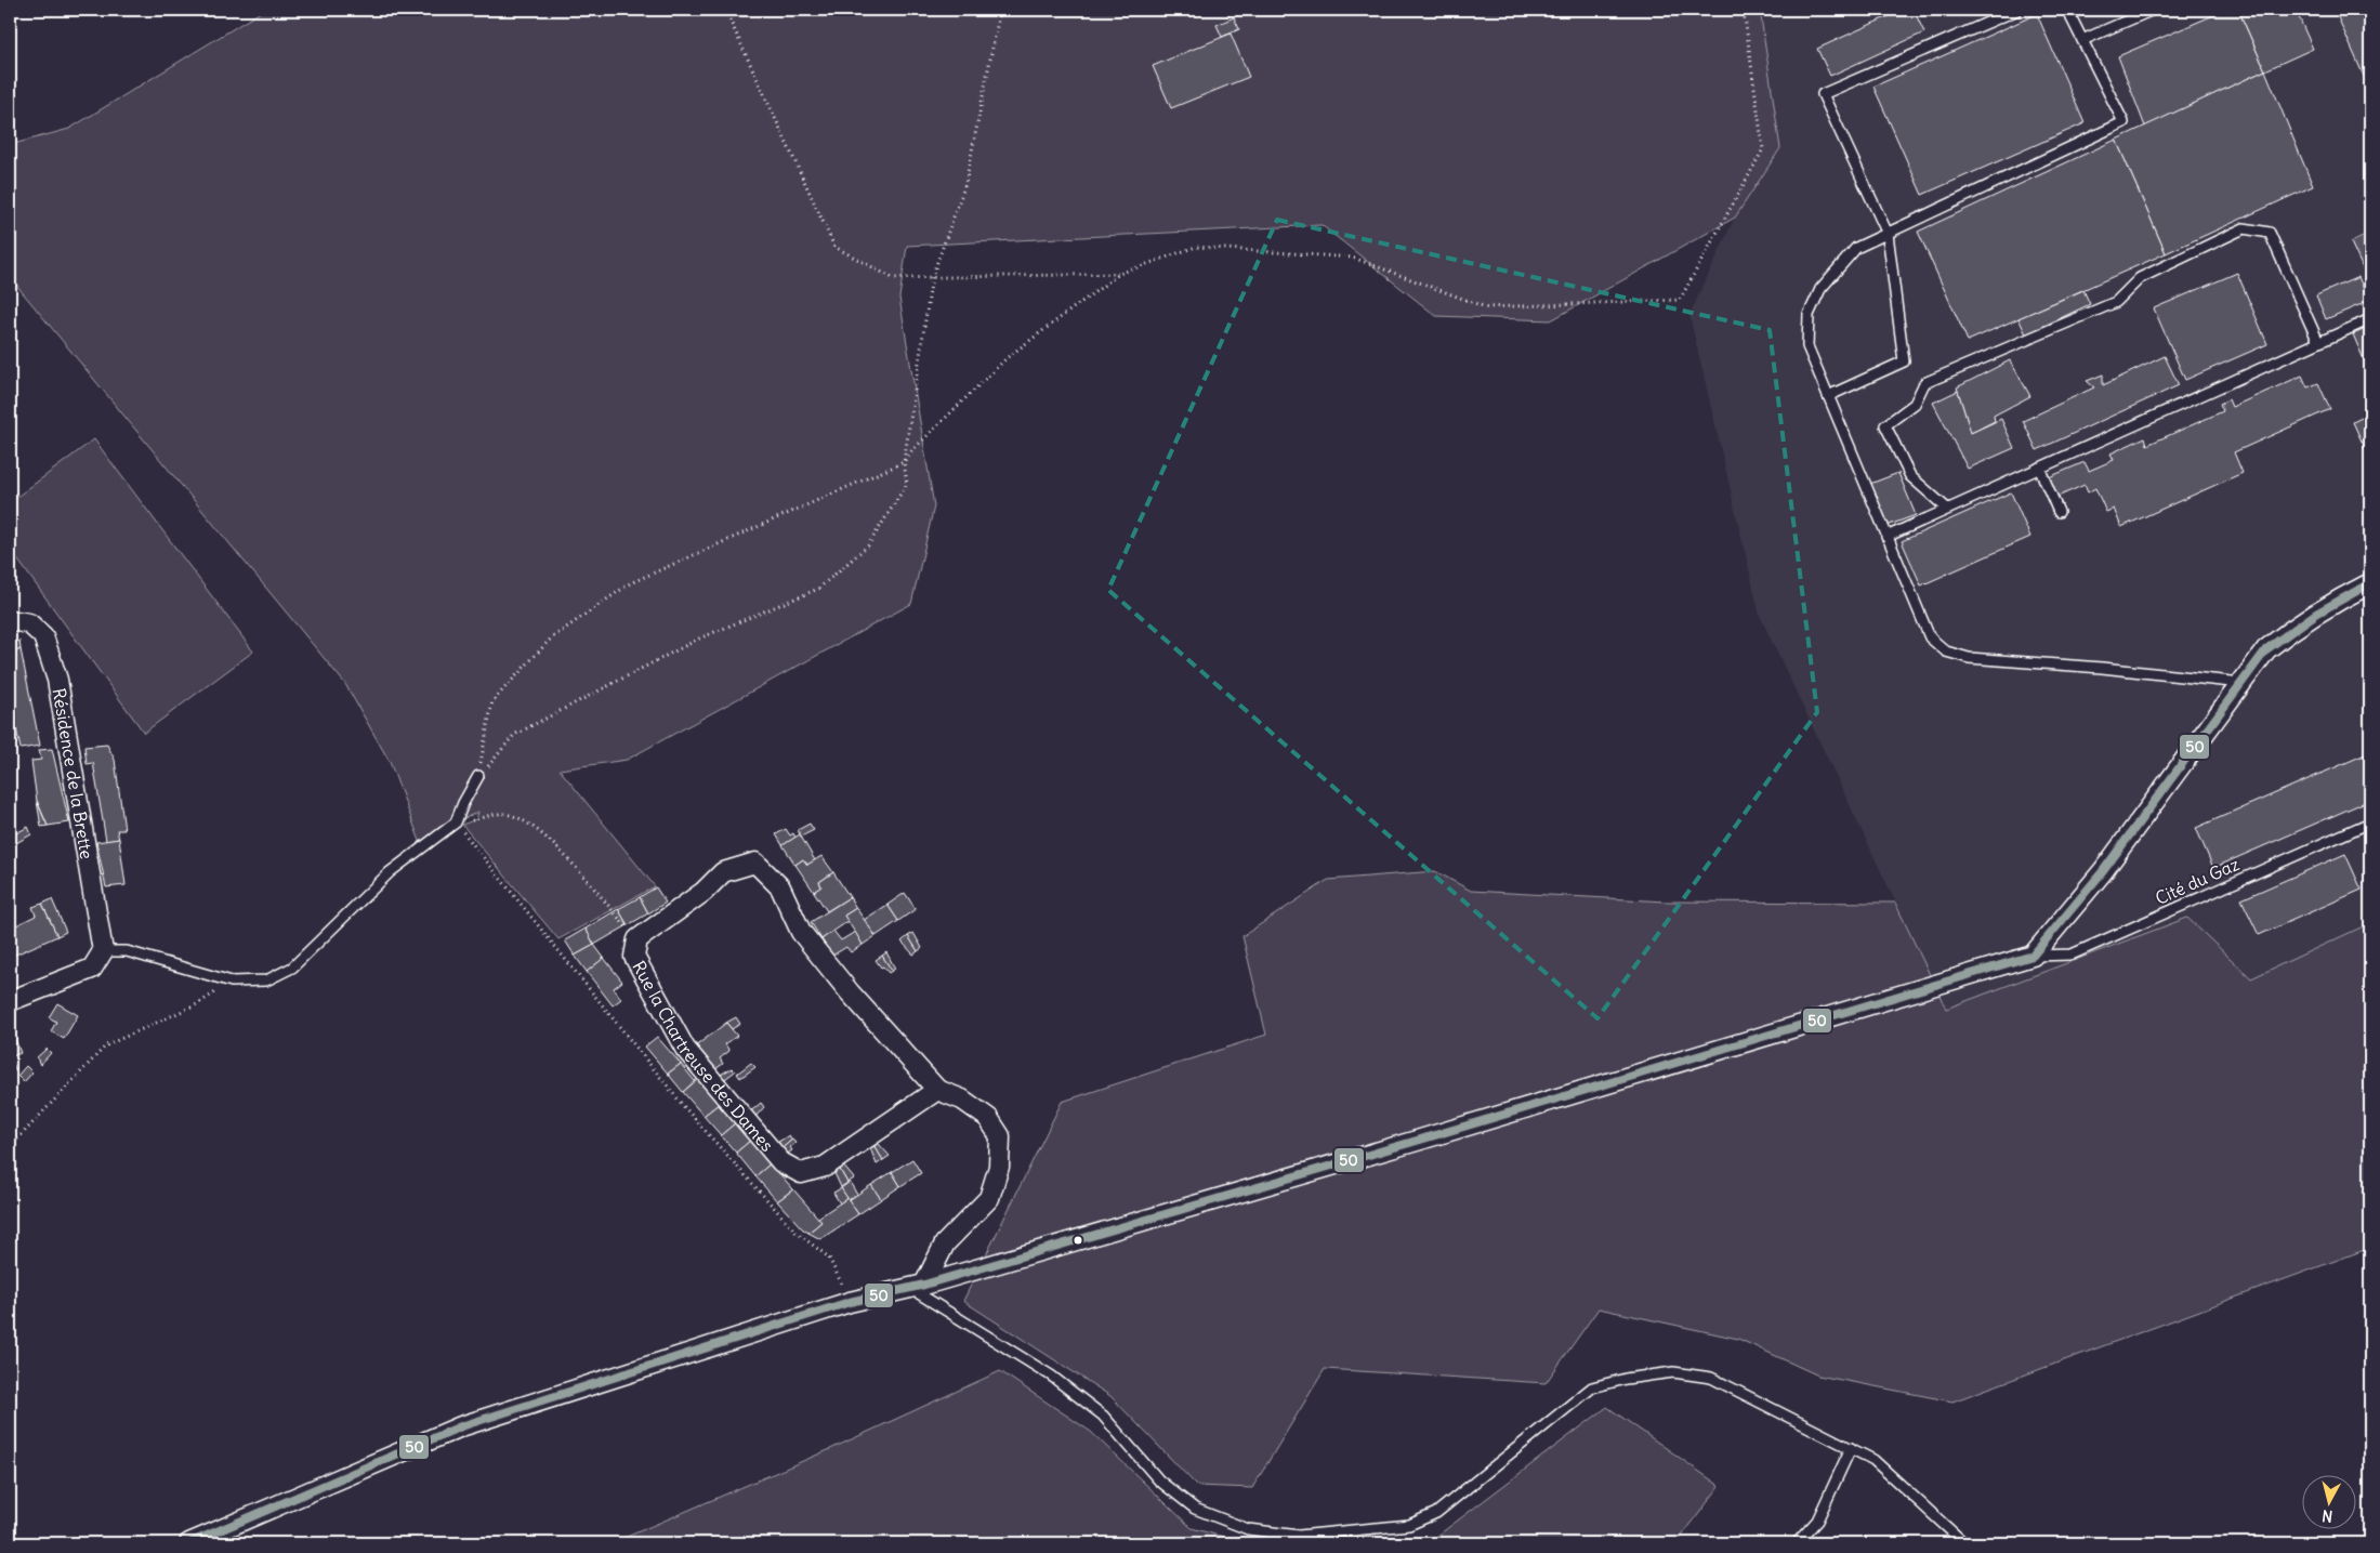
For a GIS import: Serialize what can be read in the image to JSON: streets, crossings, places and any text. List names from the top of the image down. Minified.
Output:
{"streets":{"street":["Résidence de la Brette","Rue la Chartreuse des Dames"],"lane":["Cité du Gaz"]},"lines":["transit line 50"],"north":"bottom"}
